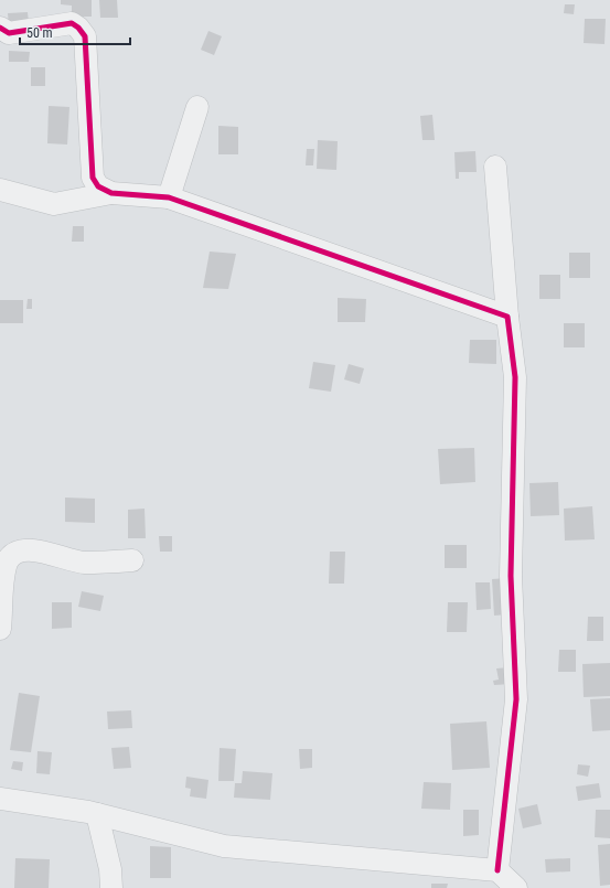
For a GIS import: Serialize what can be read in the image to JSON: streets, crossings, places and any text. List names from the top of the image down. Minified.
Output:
{"scale_bar":"50 m"}
